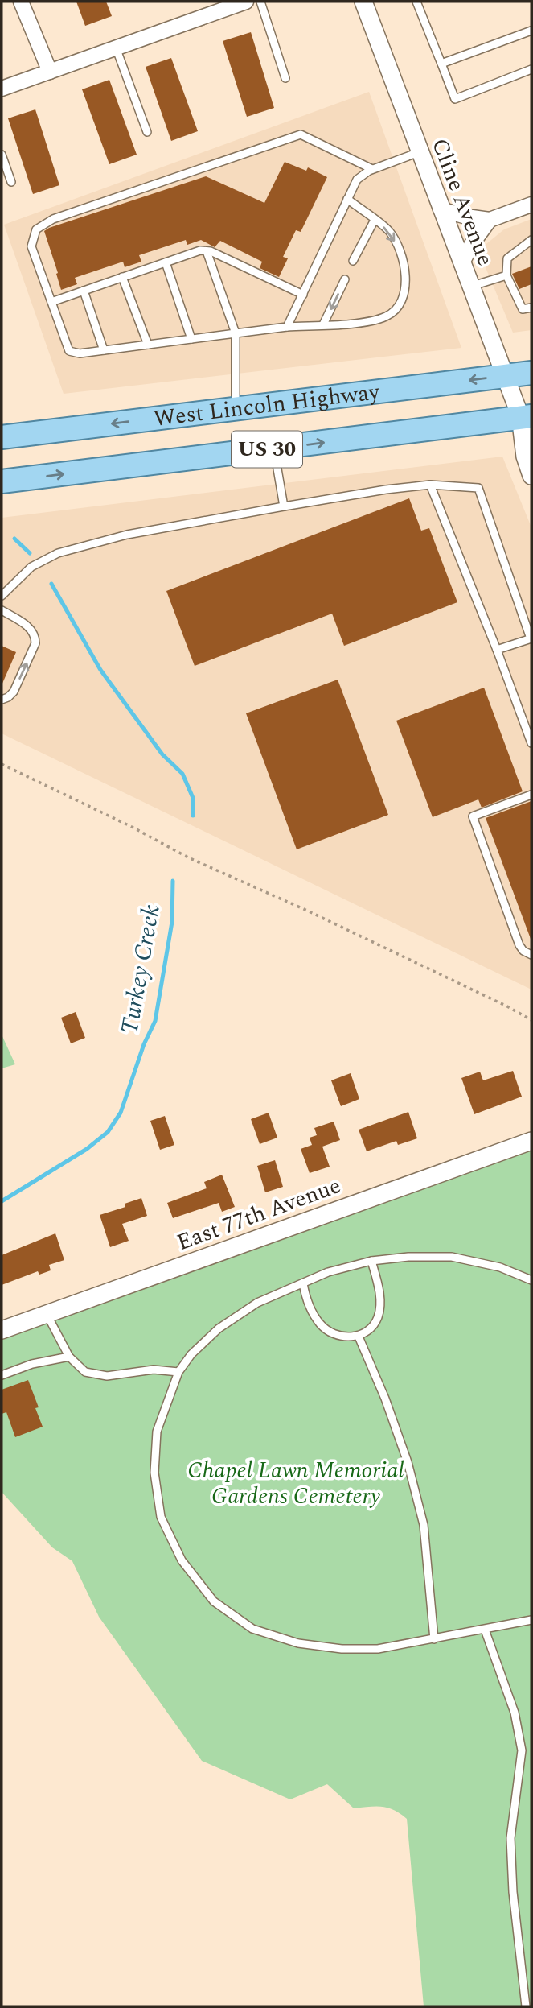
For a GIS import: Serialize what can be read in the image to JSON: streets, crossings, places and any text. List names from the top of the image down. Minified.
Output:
{"streets":{"main road":["West Lincoln Highway","US 30"],"street":["Cline Avenue","East 77th Avenue"]},"crossings":[["Cline Avenue","West Lincoln Highway"]],"water":["Turkey Creek"],"parks":["Chapel Lawn Memorial Gardens Cemetery"]}
